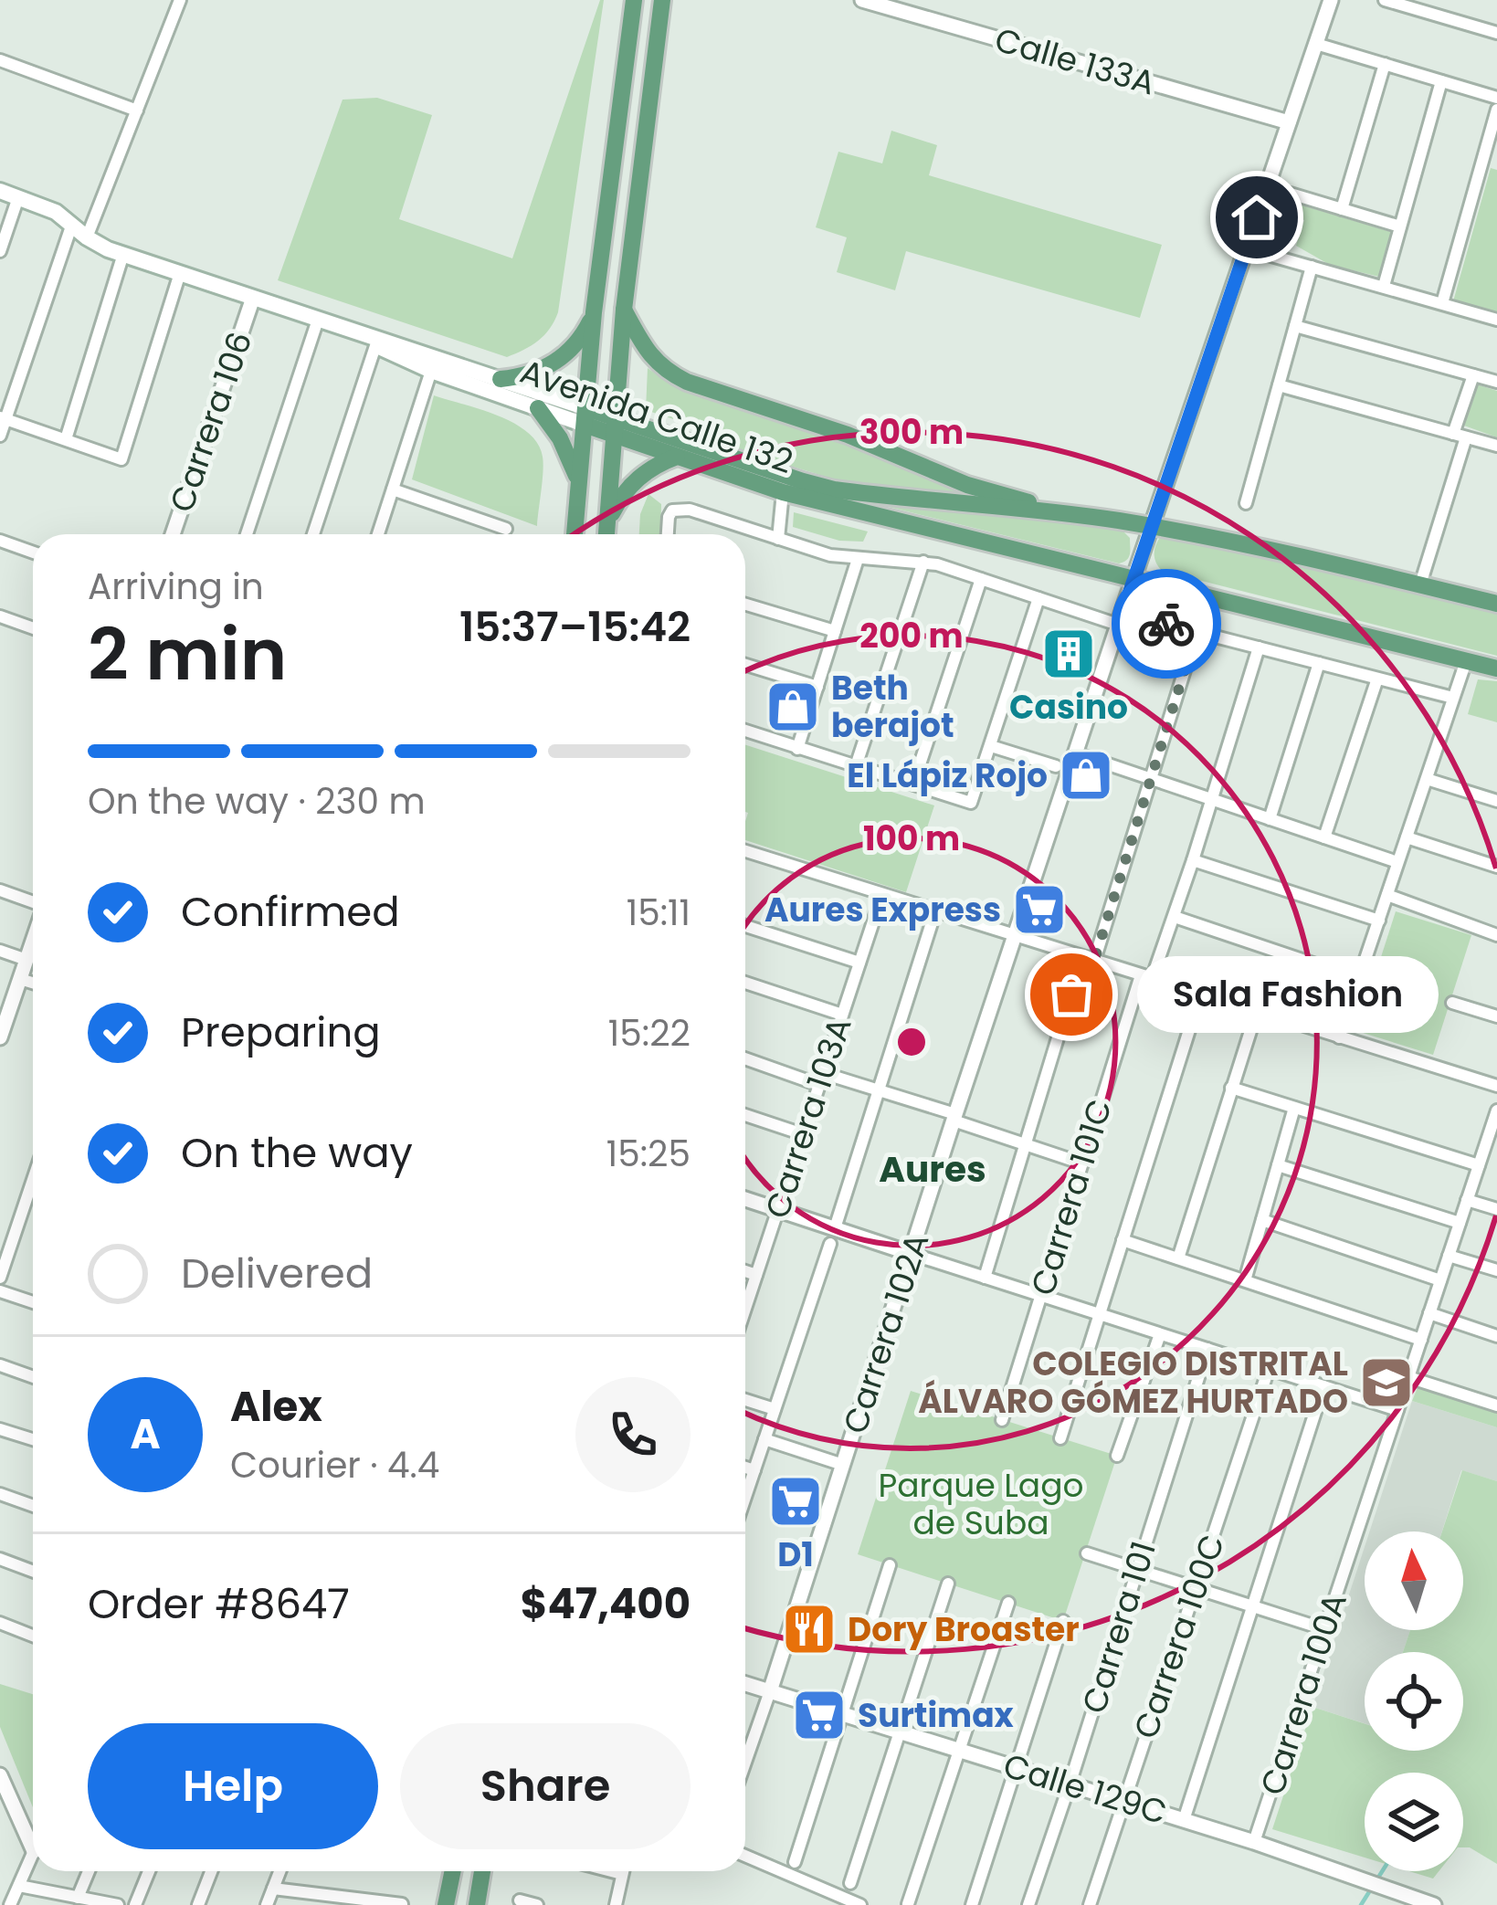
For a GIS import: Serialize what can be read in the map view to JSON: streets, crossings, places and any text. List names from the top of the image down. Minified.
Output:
{"streets":{"main road":["Avenida Calle 132"],"street":["Calle 133A","Carrera 106","Carrera 103A","Carrera 101C","Carrera 102A","Carrera 101","Carrera 100C","Carrera 100A","Calle 129C"]},"crossings":[["Calle 133A","Carrera 102A"],["Avenida Calle 132","Carrera 106"],["Avenida Calle 132","Carrera 102A"],["Carrera 102A","Calle 129C"],["Carrera 101","Calle 129C"],["Carrera 100C","Calle 129C"],["Carrera 100A","Calle 129C"]],"districts":["Aures"],"parks":["Parque Lago de Suba"],"places":{"building":["Casino"],"shop":["Beth berajot","El Lápiz Rojo"],"supermarket":["Aures Express","D1","Surtimax"],"other":["Sala Fashion"],"school or university":["COLEGIO DISTRITAL ÁLVARO GÓMEZ HURTADO"],"restaurant":["Dory Broaster"]},"north":"top","page":{"heading":["2 min","Arriving in","15:37–15:42"],"panel":["Alex","Courier · 4.4","Order #8647","$47,400"],"bar":"On the way · 230 m","list":[["Confirmed","15:11"],["Preparing","15:22"],["On the way","15:25"],"Delivered"],"bubble":"Sala Fashion","round":"A","buttons":["Help","Share"]},"rings":["300 m","200 m","100 m"]}
